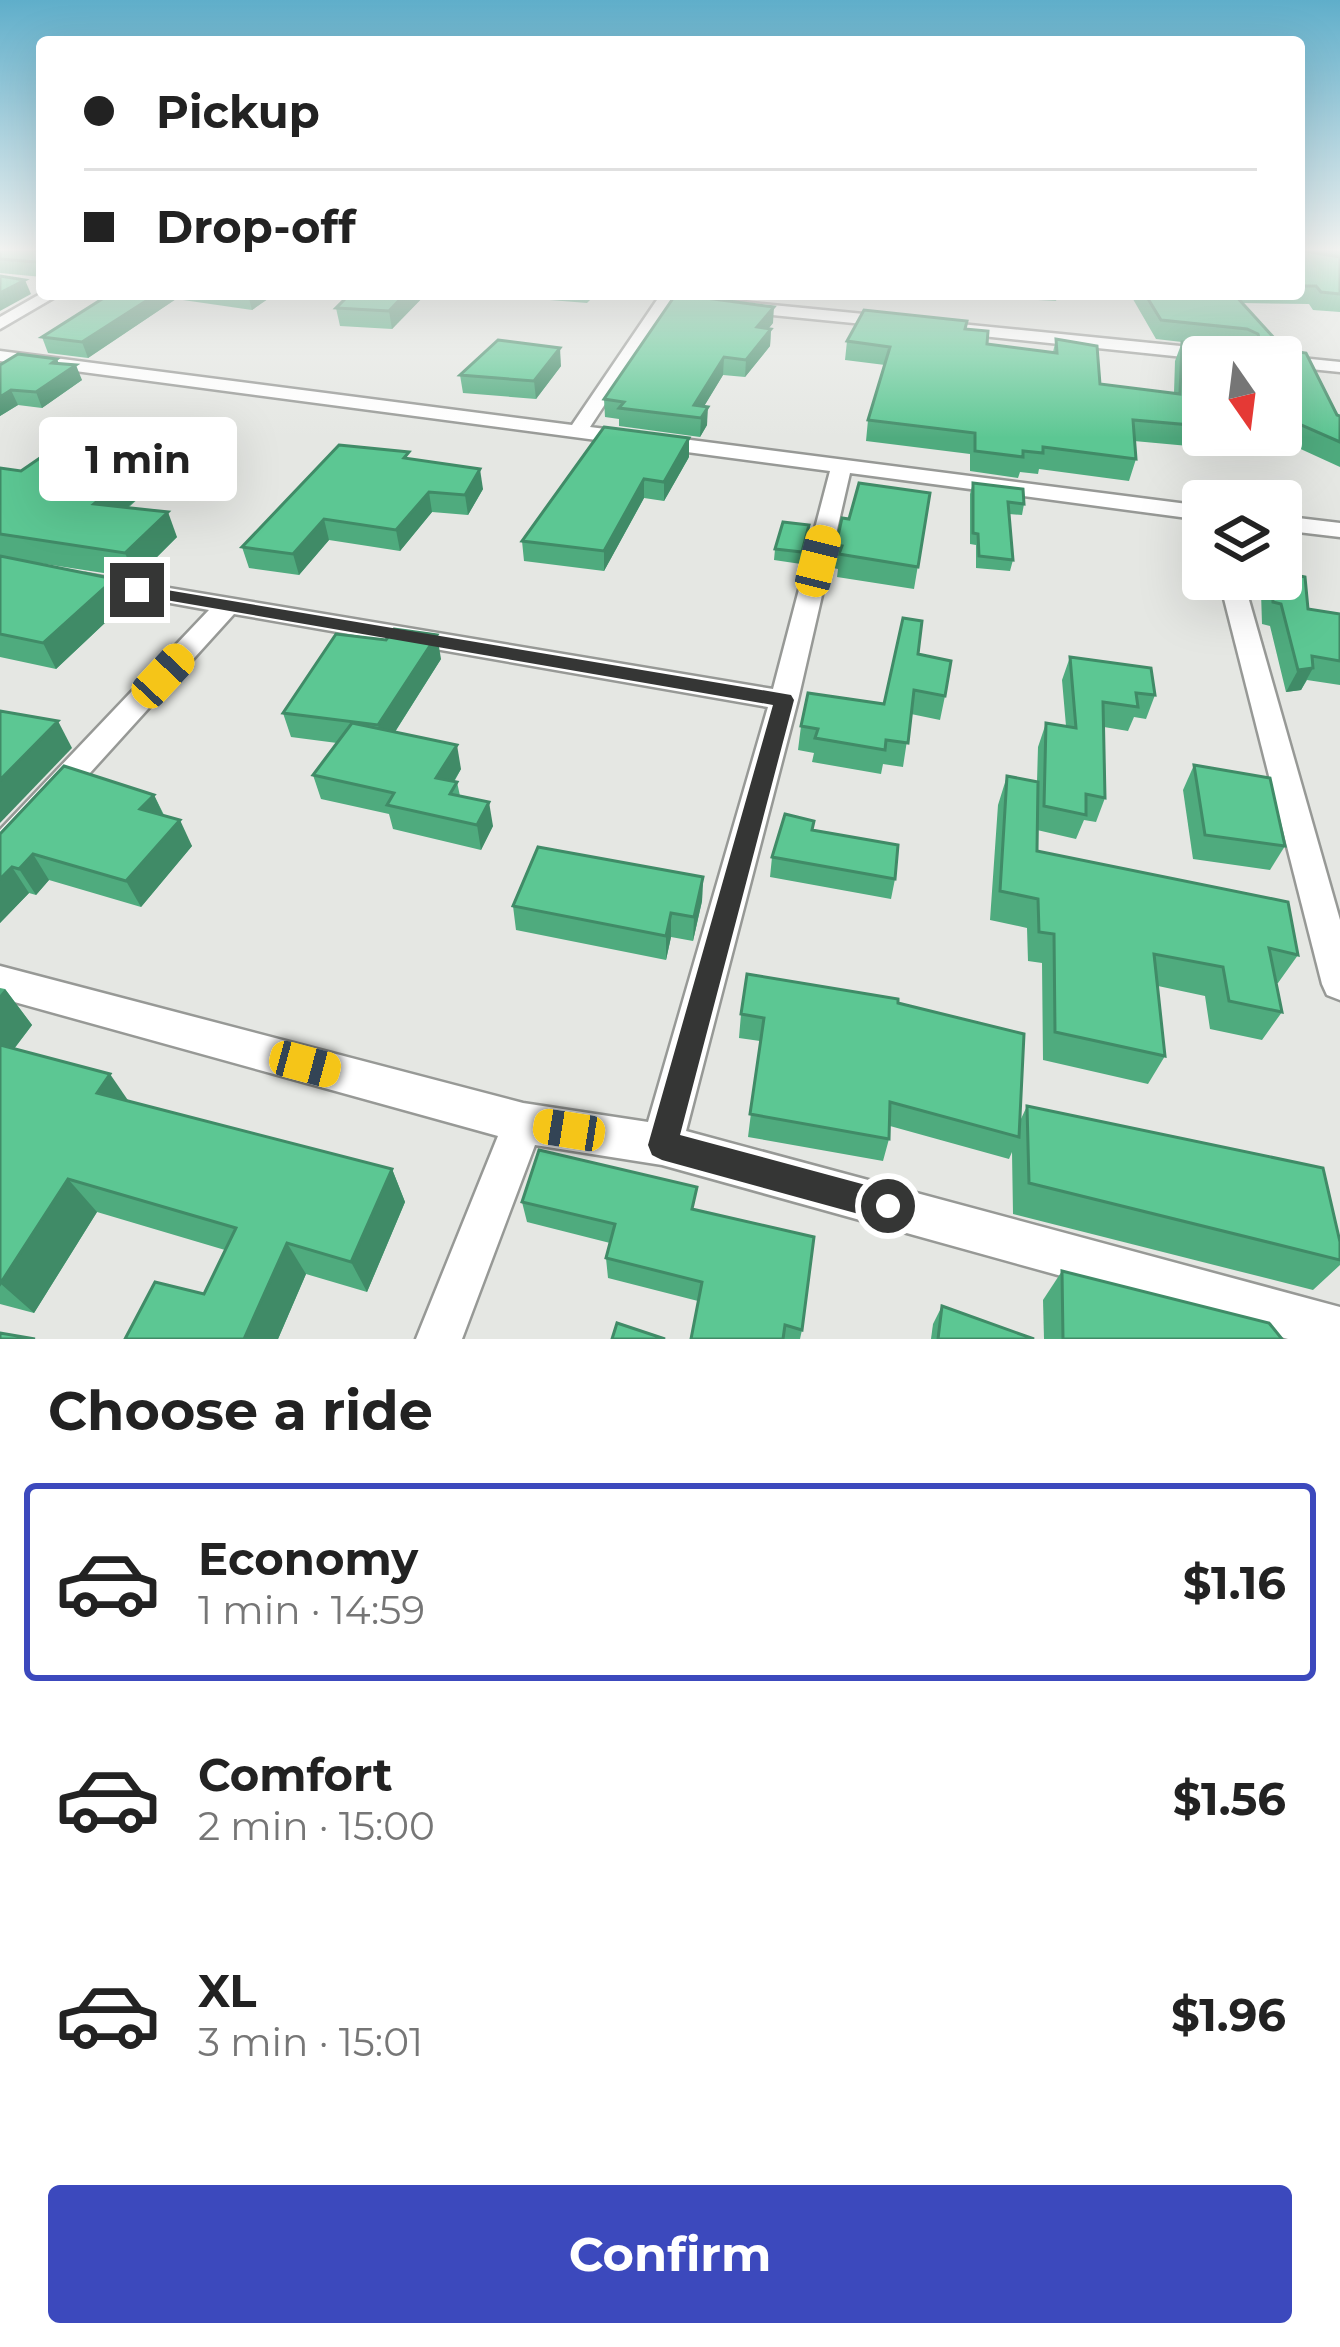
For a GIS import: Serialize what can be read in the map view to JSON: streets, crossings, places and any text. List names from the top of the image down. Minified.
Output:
{"north":"bottom","page":{"banner":["Pickup","Drop-off"],"bubble":"1 min","heading":"Choose a ride","list":[{"name":"Economy","note":"1 min · 14:59","value":"$1.16"},{"name":"Comfort","note":"2 min · 15:00","value":"$1.56"},{"name":"XL","note":"3 min · 15:01","value":"$1.96"}],"buttons":"Confirm"}}
